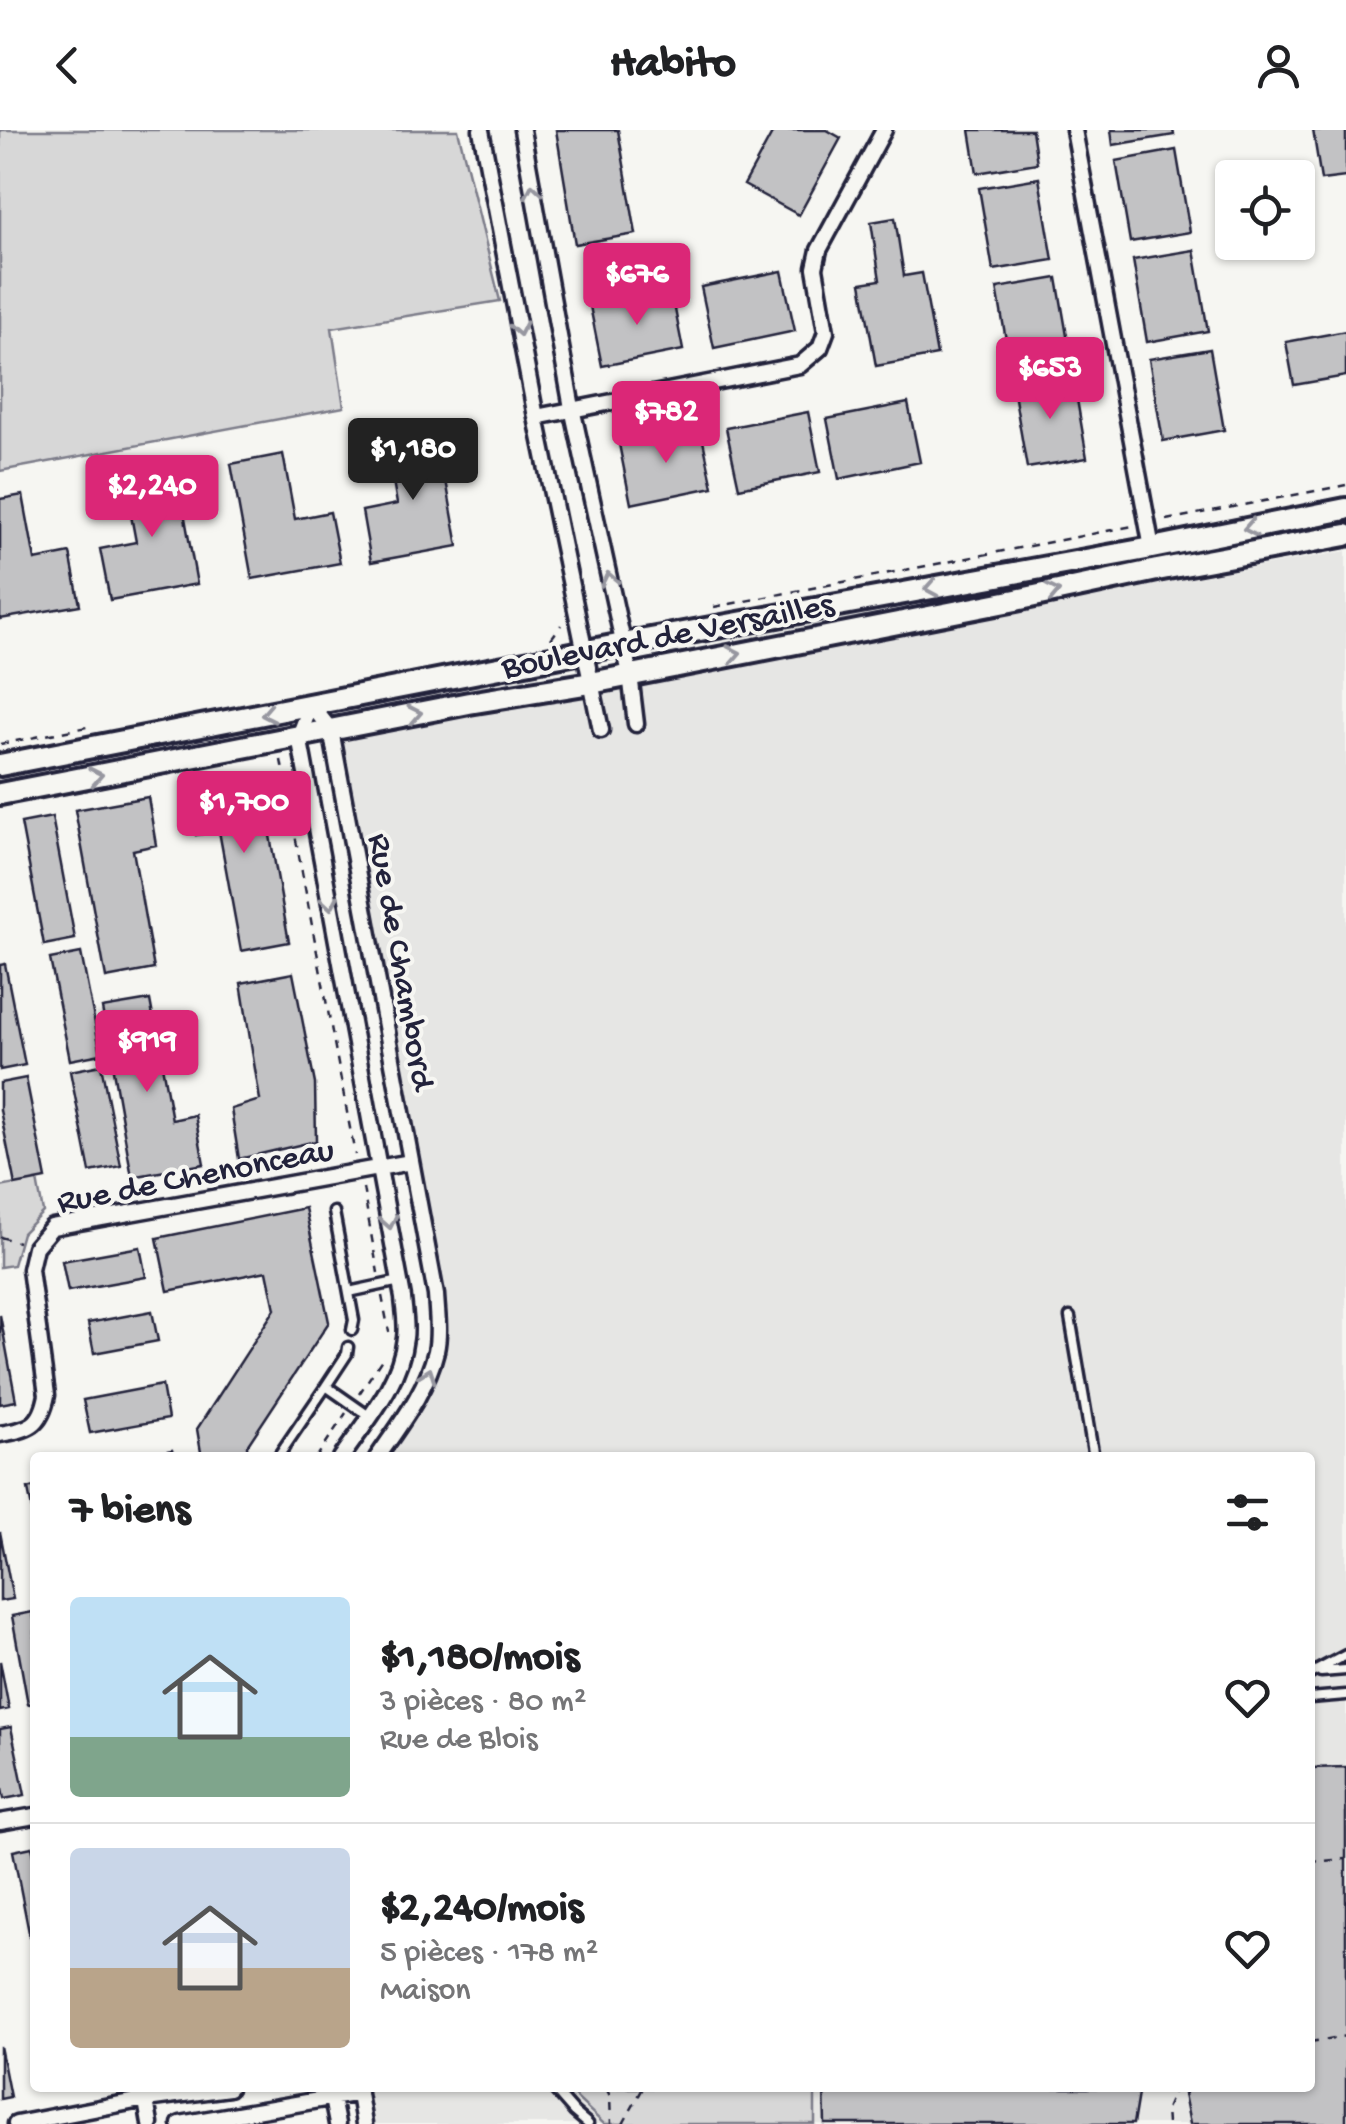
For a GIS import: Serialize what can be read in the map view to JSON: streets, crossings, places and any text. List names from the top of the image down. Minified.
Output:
{"streets":{"street":["Boulevard de Versailles","Rue de Chambord","Rue de Chenonceau"]},"crossings":[["Boulevard de Versailles","Rue de Chambord"],["Rue de Chambord","Rue de Chenonceau"]],"page":{"header":"Habito","price":["$676","$653","$782","$1,180","$2,240","$1,700","$919"],"heading":"7 biens","list":[{"name":"$1,180/mois","note":"3 pièces · 80 m² · Rue de Blois"},{"name":"$2,240/mois","note":"5 pièces · 178 m² · Maison"}]}}
